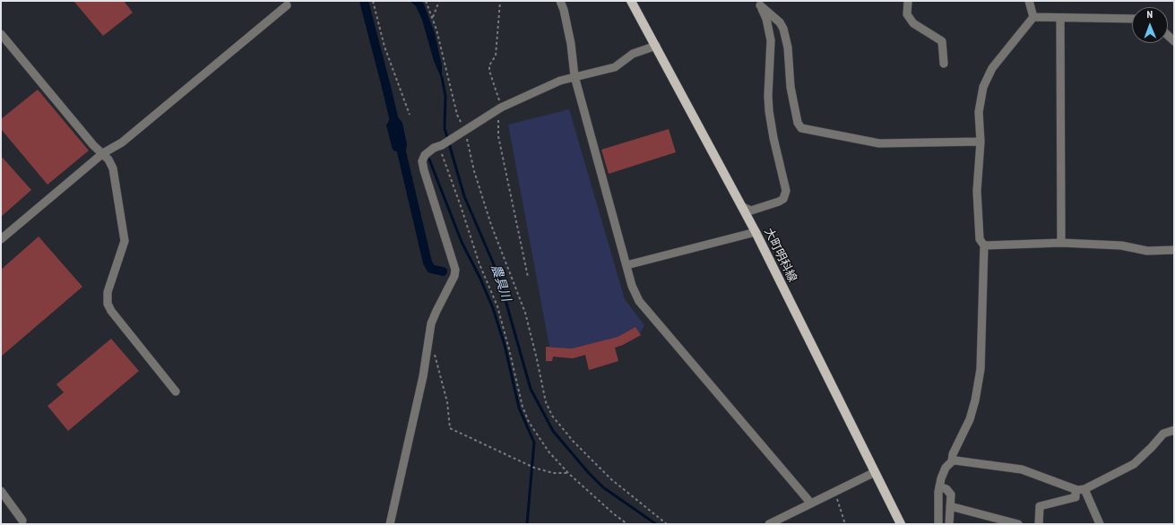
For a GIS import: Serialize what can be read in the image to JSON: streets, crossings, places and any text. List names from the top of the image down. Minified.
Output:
{"streets":{"main road":["大町明科線"]},"water":["農具川"],"north":"top"}
